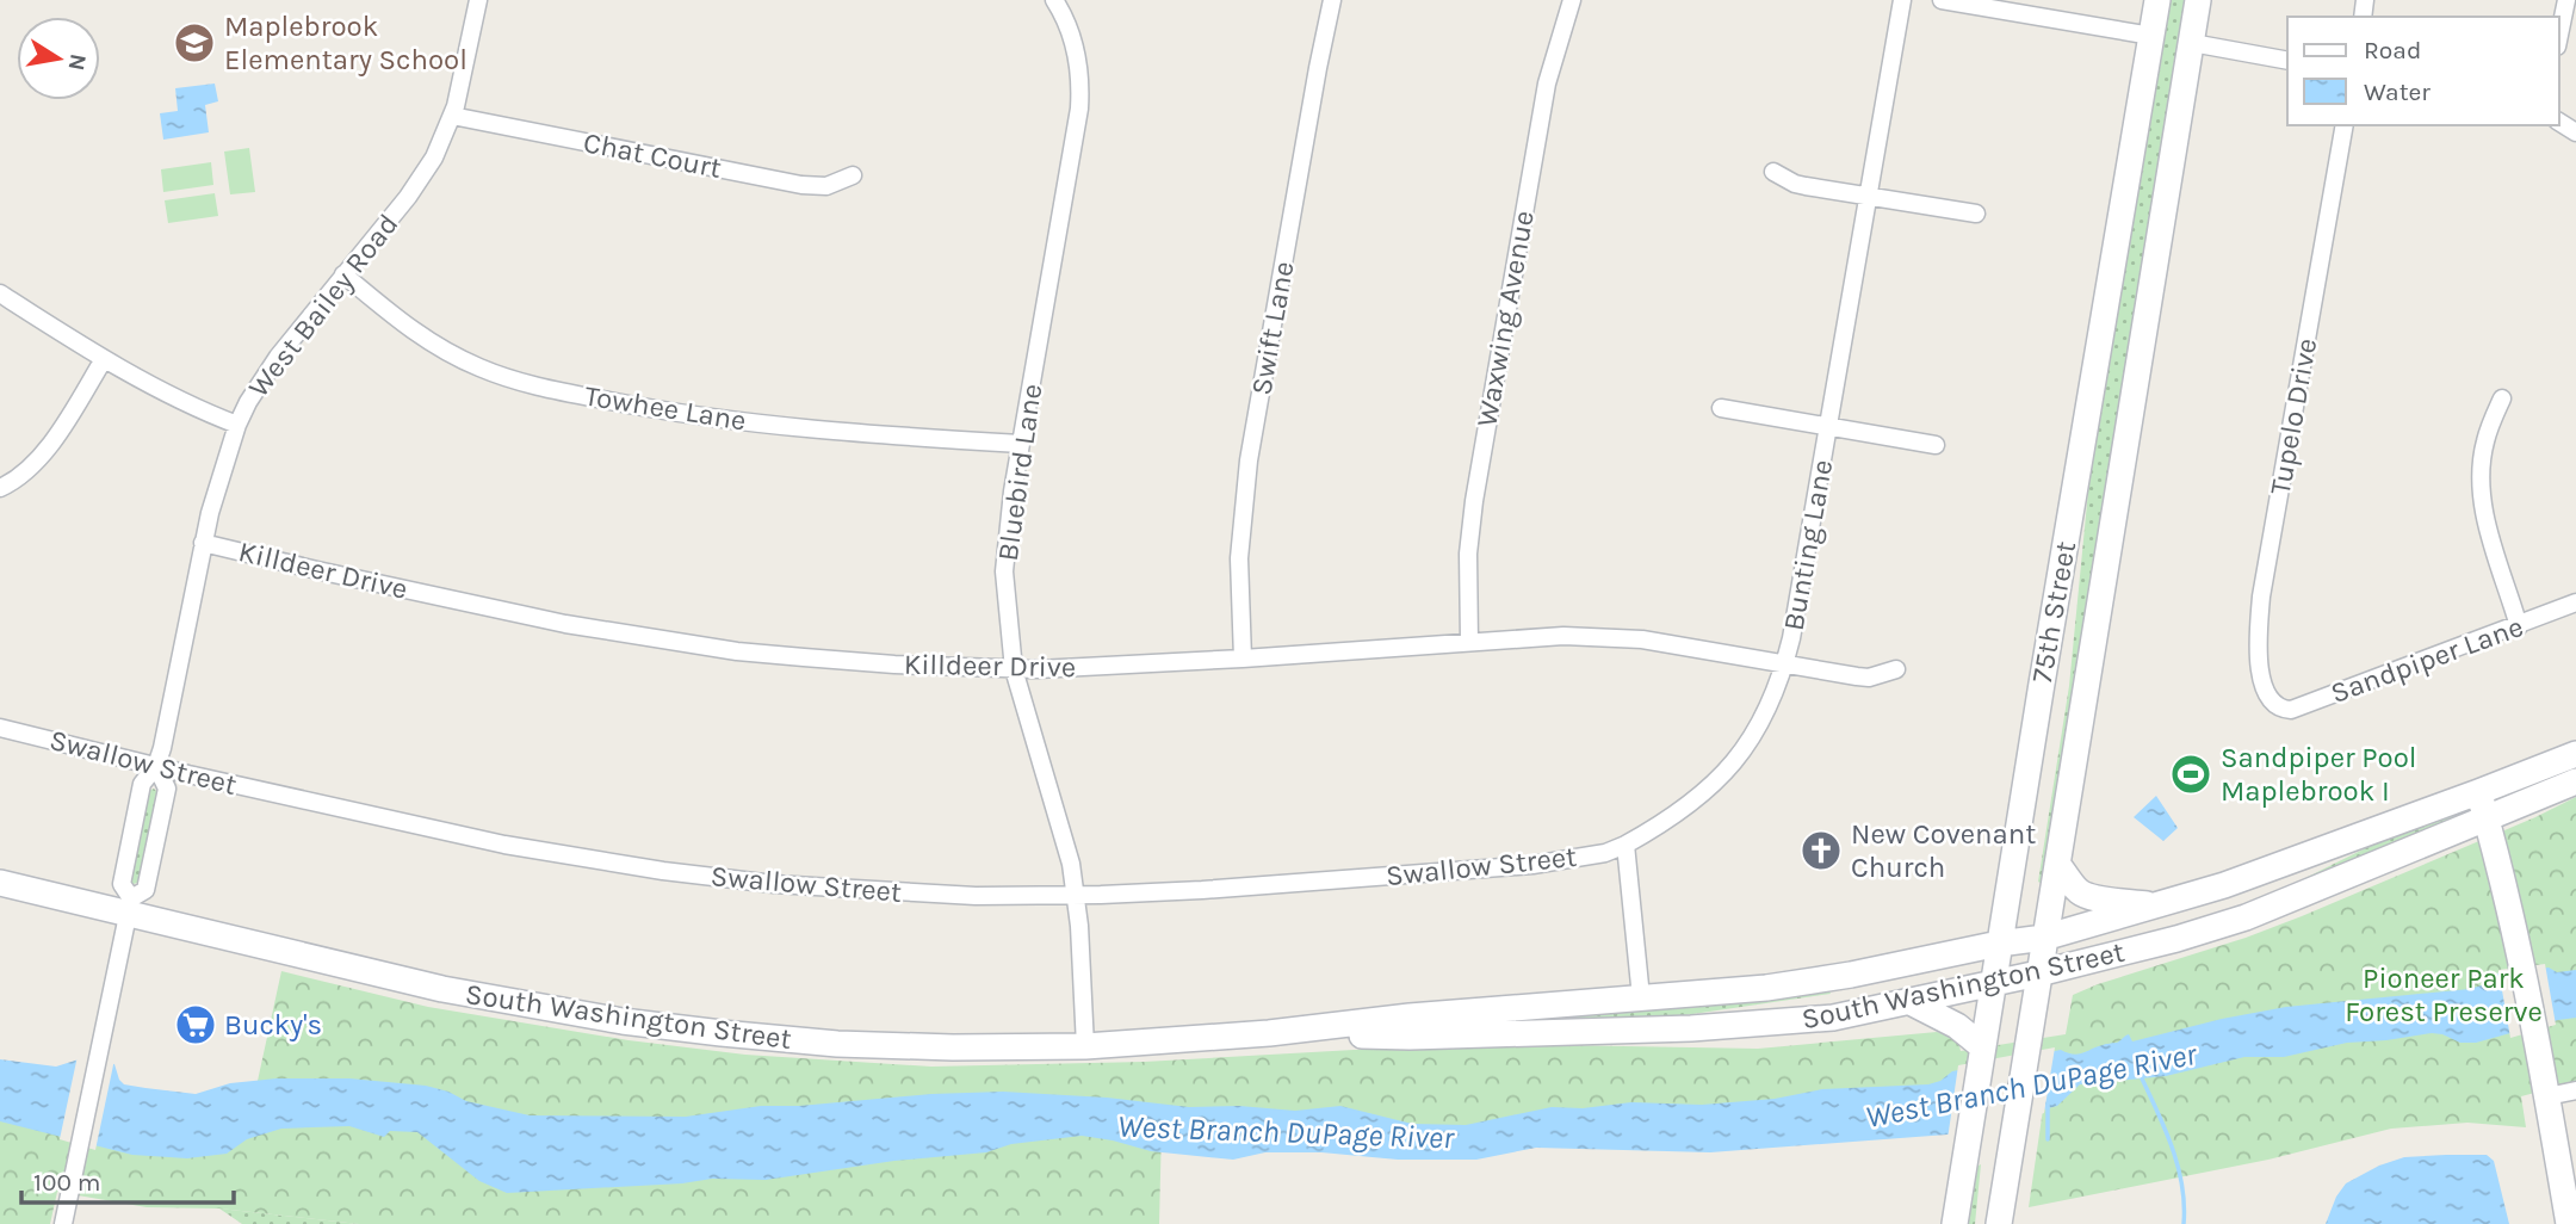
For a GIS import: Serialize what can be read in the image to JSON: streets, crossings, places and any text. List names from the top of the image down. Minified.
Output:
{"streets":{"main road":["75th Street","South Washington Street"],"street":["Chat Court","West Bailey Road","Waxwing Avenue","Swift Lane","Towhee Lane","Tupelo Drive","Bluebird Lane","Bunting Lane","Killdeer Drive","Sandpiper Lane","Swallow Street"]},"crossings":[["Chat Court","West Bailey Road"],["West Bailey Road","Towhee Lane"],["West Bailey Road","Killdeer Drive"],["West Bailey Road","Swallow Street"],["West Bailey Road","South Washington Street"],["Waxwing Avenue","Killdeer Drive"],["Swift Lane","Killdeer Drive"],["Towhee Lane","Bluebird Lane"],["Tupelo Drive","Sandpiper Lane"],["Bluebird Lane","Killdeer Drive"],["Bluebird Lane","Swallow Street"],["Bluebird Lane","South Washington Street"],["Bunting Lane","Killdeer Drive"],["Bunting Lane","Swallow Street"],["75th Street","South Washington Street"]],"water":["West Branch DuPage River"],"parks":["Pioneer Park Forest Preserve"],"places":{"school or university":["Maplebrook Elementary School"],"sports":["Sandpiper Pool Maplebrook I"],"church":["New Covenant Church"],"supermarket":["Bucky's"]},"legend":["Road","Water"],"scale_bar":"100 m","north":"right"}
